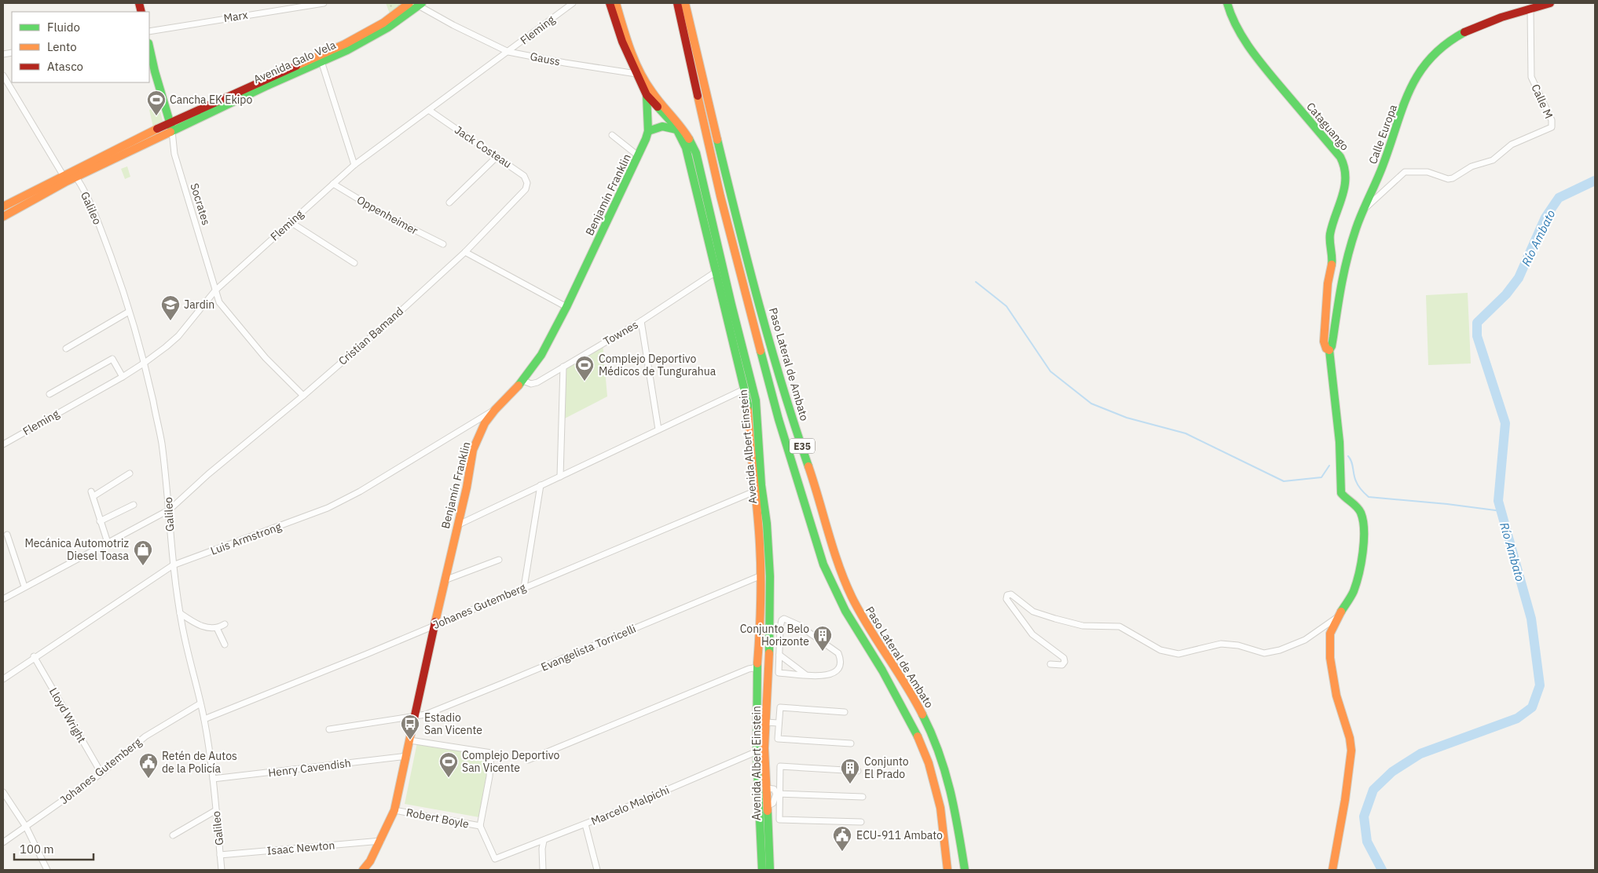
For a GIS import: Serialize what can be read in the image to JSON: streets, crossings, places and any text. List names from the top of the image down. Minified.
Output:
{"streets":{"main road":["Avenida Galo Vela","Cataguango","Calle Europa","Benjamín Franklin","Socrates","Paso Lateral de Ambato","E35","Avenida Albert Einstein"],"street":["Marx","Fleming","Gauss","Calle M","Jack Costeau","Galileo","Oppenheimer","Townes","Cristian Bamand","Luis Armstrong","Johanes Gutemberg","Evangelista Torricelli","Lloyd Wright","Henry Cavendish","Marcelo Malpichi","Robert Boyle","Isaac Newton"]},"crossings":[["Fleming","Gauss"],["Fleming","Jack Costeau"],["Fleming","Socrates"],["Fleming","Galileo"],["Fleming","Oppenheimer"],["Gauss","Avenida Galo Vela"],["Gauss","Avenida Albert Einstein"],["Avenida Galo Vela","Socrates"],["Avenida Galo Vela","Galileo"],["Calle M","Calle Europa"],["Cataguango","Calle Europa"],["Jack Costeau","Cristian Bamand"],["Benjamín Franklin","Townes"],["Benjamín Franklin","Avenida Albert Einstein"],["Benjamín Franklin","Luis Armstrong"],["Benjamín Franklin","Johanes Gutemberg"],["Benjamín Franklin","Evangelista Torricelli"],["Benjamín Franklin","Henry Cavendish"],["Benjamín Franklin","Robert Boyle"],["Benjamín Franklin","Isaac Newton"],["Socrates","Cristian Bamand"],["Galileo","Cristian Bamand"],["Galileo","Luis Armstrong"],["Galileo","Johanes Gutemberg"],["Galileo","Henry Cavendish"],["Galileo","Isaac Newton"],["Townes","Avenida Albert Einstein"],["Avenida Albert Einstein","Johanes Gutemberg"],["Avenida Albert Einstein","Evangelista Torricelli"],["Avenida Albert Einstein","Marcelo Malpichi"],["Luis Armstrong","Lloyd Wright"],["Johanes Gutemberg","Lloyd Wright"],["Marcelo Malpichi","Robert Boyle"]],"water":["Río Ambato"],"places":{"sports":["Cancha EK Ekipo","Complejo Deportivo Médicos de Tungurahua","Complejo Deportivo San Vicente"],"school or university":["Jardin"],"shop":["Mecánica Automotriz Diesel Toasa"],"building":["Conjunto Belo Horizonte","Conjunto El Prado"],"bus stop":["Estadio San Vicente"],"public building":["Retén de Autos de la Policía","ECU-911 Ambato"]},"legend":["Fluido","Lento","Atasco"],"scale_bar":"100 m"}
